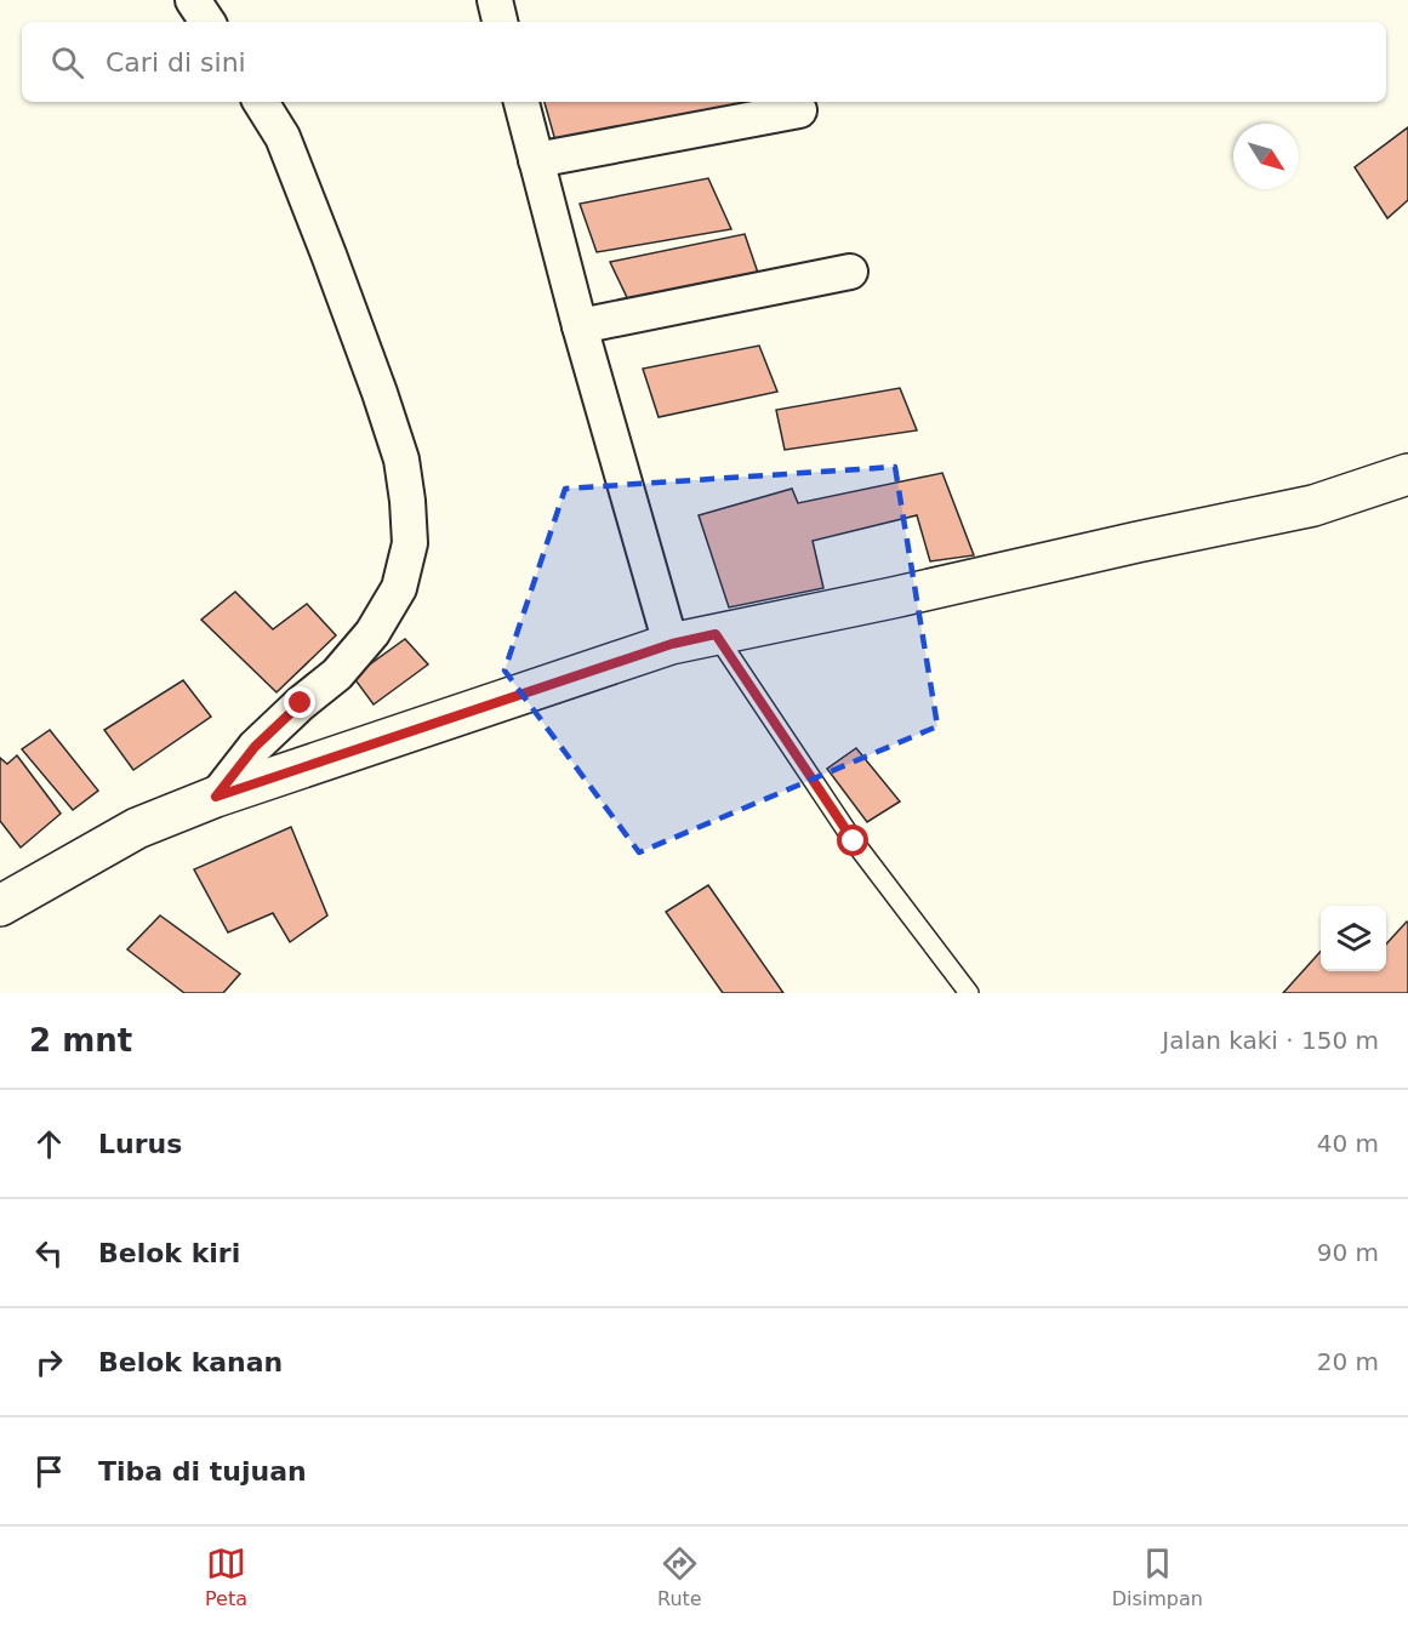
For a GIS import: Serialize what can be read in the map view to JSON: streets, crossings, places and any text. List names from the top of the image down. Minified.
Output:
{"north":"bottom right","page":{"search":"Cari di sini","heading":["2 mnt","Jalan kaki · 150 m"],"list":[["Lurus","40 m"],["Belok kiri","90 m"],["Belok kanan","20 m"],"Tiba di tujuan"],"nav":["Peta","Rute","Disimpan"]}}
